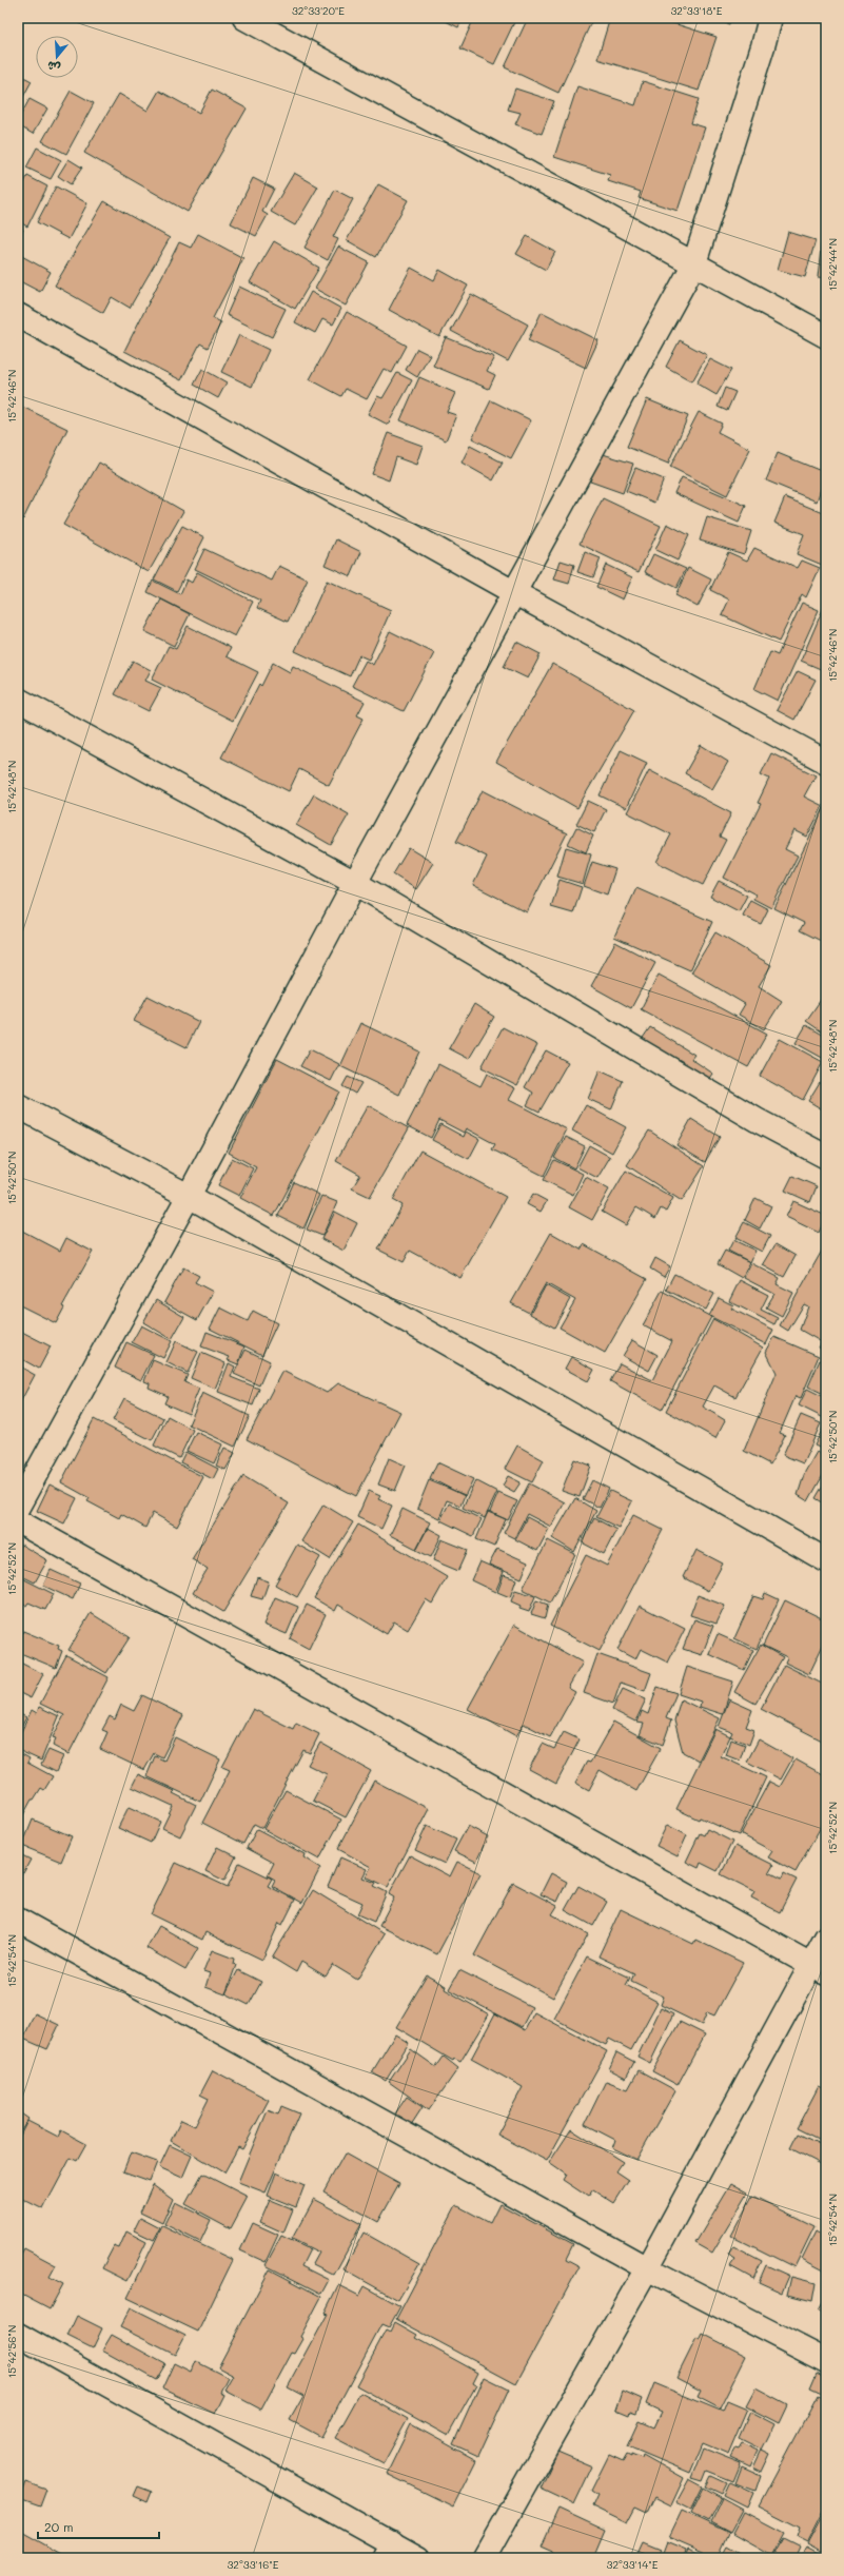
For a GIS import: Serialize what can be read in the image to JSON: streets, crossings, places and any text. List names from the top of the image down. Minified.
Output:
{"scale_bar":"20 m","north":"bottom","coordinates":["32°33'20\"E","32°33'18\"E","15°42'44\"N","15°42'46\"N","15°42'48\"N","15°42'50\"N","15°42'52\"N","15°42'54\"N","15°42'56\"N","32°33'16\"E","32°33'14\"E"]}
